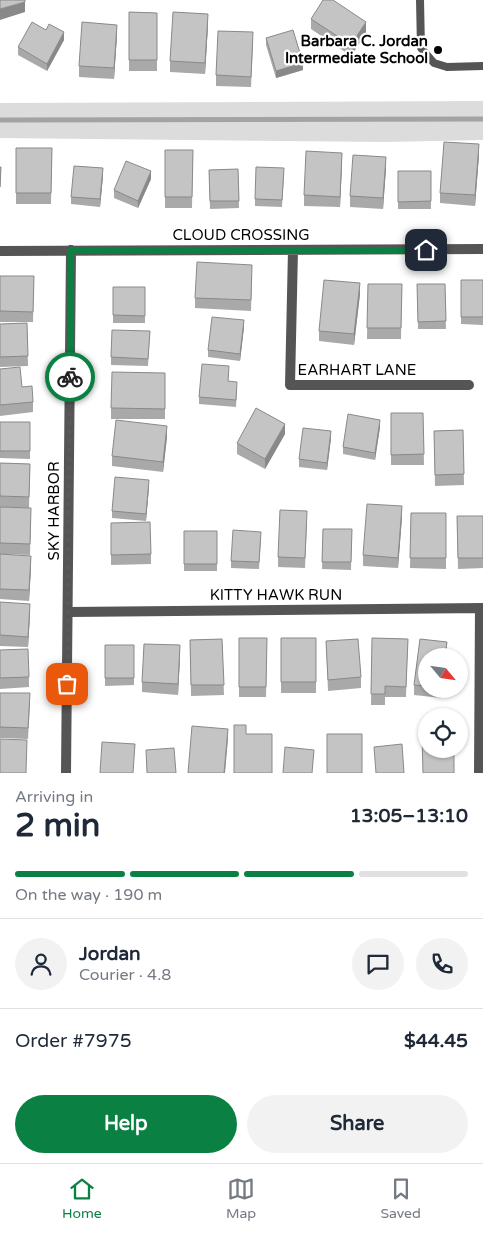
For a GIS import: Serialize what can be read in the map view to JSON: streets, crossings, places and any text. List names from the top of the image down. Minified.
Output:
{"streets":{"street":["CLOUD CROSSING","EARHART LANE","SKY HARBOR","KITTY HAWK RUN"]},"crossings":[["CLOUD CROSSING","EARHART LANE"],["CLOUD CROSSING","SKY HARBOR"],["SKY HARBOR","KITTY HAWK RUN"]],"places":["Barbara C. Jordan Intermediate School"],"north":"bottom right","page":{"heading":["2 min","Arriving in","13:05–13:10"],"panel":["Jordan","Courier · 4.8","Order #7975","$44.45"],"bar":"On the way · 190 m","buttons":["Help","Share"],"tabs":["Home","Map","Saved"]}}
